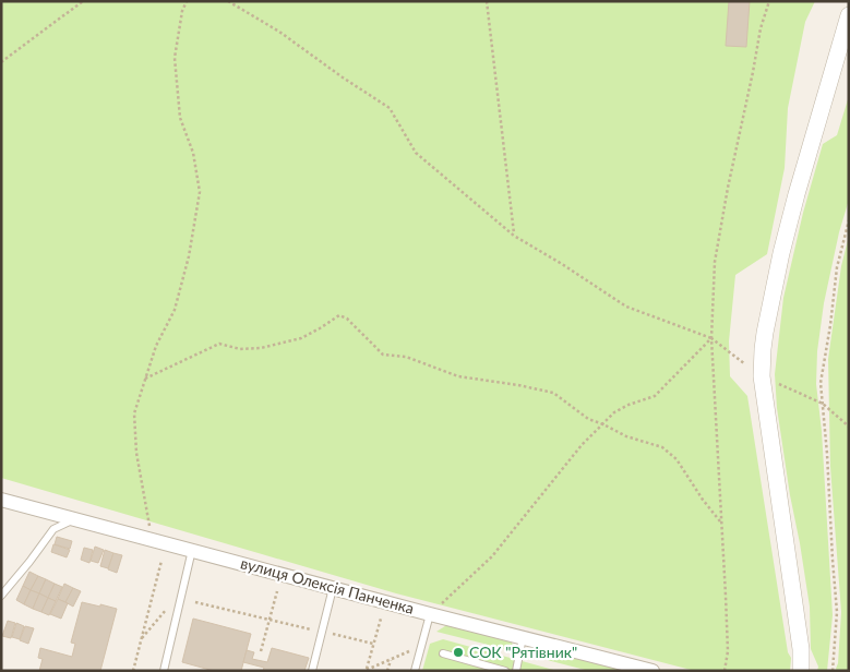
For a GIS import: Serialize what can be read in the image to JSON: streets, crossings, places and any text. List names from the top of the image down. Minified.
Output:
{"streets":{"street":["вулиця Олексія Панченка"]},"places":["СОК \"Рятівник\""]}
